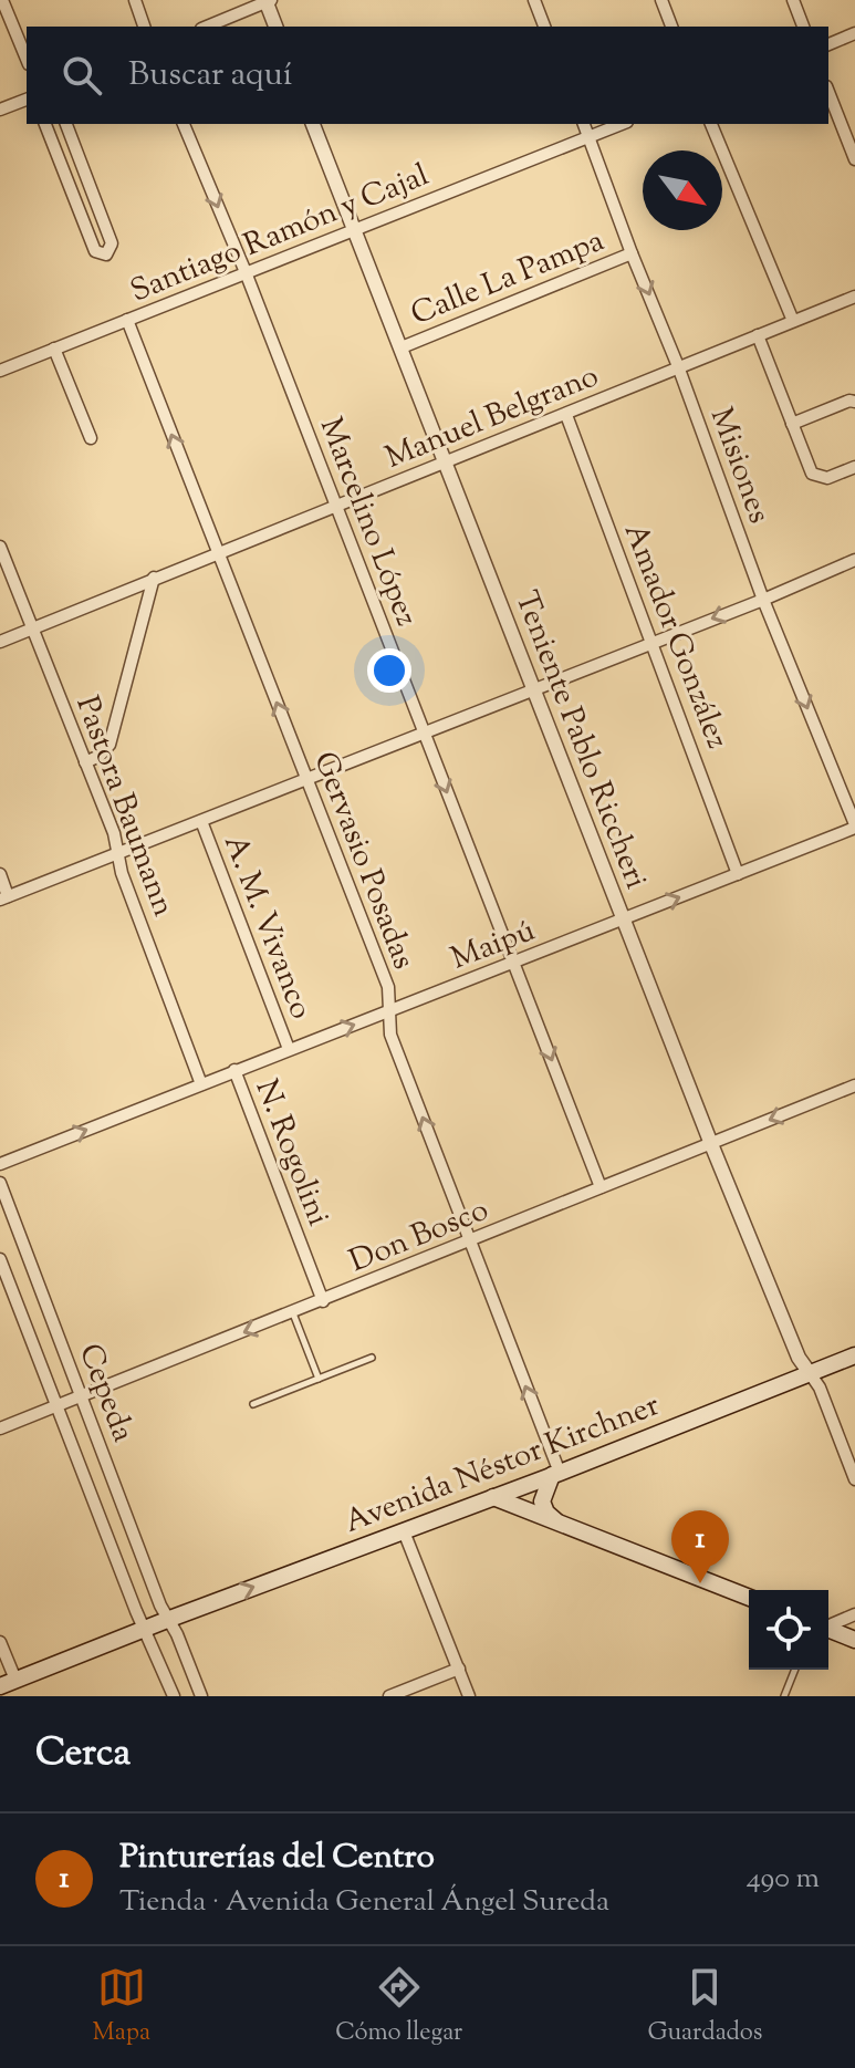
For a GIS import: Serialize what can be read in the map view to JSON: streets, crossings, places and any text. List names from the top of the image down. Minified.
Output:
{"streets":{"main road":["Avenida Néstor Kirchner"],"street":["Santiago Ramón y Cajal","Calle La Pampa","Manuel Belgrano","Misiones","Marcelino López","Amador González","Teniente Pablo Riccheri","Pastora Baumann","Gervasio Posadas","A. M. Vivanco","Maipú","N. Rogolini","Don Bosco","Cepeda"]},"crossings":[["Santiago Ramón y Cajal","Misiones"],["Santiago Ramón y Cajal","Marcelino López"],["Santiago Ramón y Cajal","Teniente Pablo Riccheri"],["Santiago Ramón y Cajal","Gervasio Posadas"],["Calle La Pampa","Misiones"],["Calle La Pampa","Teniente Pablo Riccheri"],["Manuel Belgrano","Misiones"],["Manuel Belgrano","Marcelino López"],["Manuel Belgrano","Amador González"],["Manuel Belgrano","Teniente Pablo Riccheri"],["Manuel Belgrano","Pastora Baumann"],["Manuel Belgrano","Gervasio Posadas"],["Misiones","Maipú"],["Marcelino López","Maipú"],["Marcelino López","Don Bosco"],["Amador González","Maipú"],["Teniente Pablo Riccheri","Maipú"],["Teniente Pablo Riccheri","Don Bosco"],["Teniente Pablo Riccheri","Avenida Néstor Kirchner"],["Pastora Baumann","Maipú"],["Gervasio Posadas","Maipú"],["Gervasio Posadas","Don Bosco"],["Gervasio Posadas","Avenida Néstor Kirchner"],["A. M. Vivanco","Maipú"],["Maipú","N. Rogolini"],["N. Rogolini","Don Bosco"],["Don Bosco","Cepeda"],["Cepeda","Avenida Néstor Kirchner"]],"one_way":["Misiones","Marcelino López","Gervasio Posadas","Maipú","Don Bosco"],"north":"bottom right","page":{"search":"Buscar aquí","pins":"1","heading":"Cerca","list":[{"mark":"1","name":"Pinturerías del Centro","note":"Tienda · Avenida General Ángel Sureda","value":"490 m"}],"nav":["Mapa","Cómo llegar","Guardados"]}}
